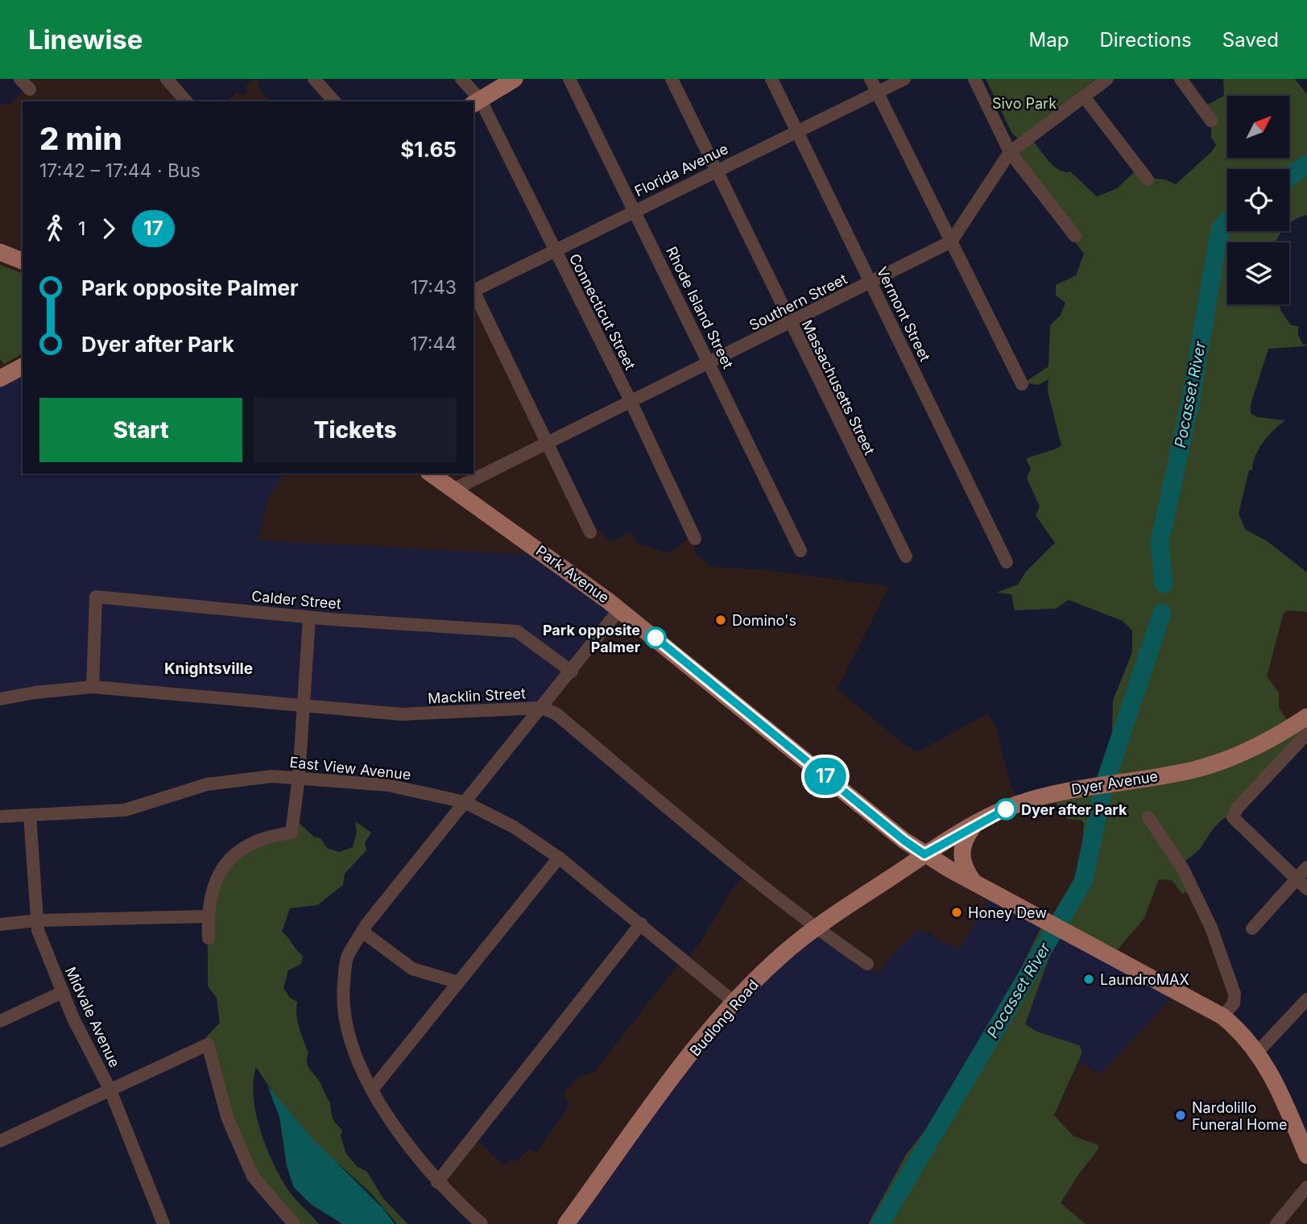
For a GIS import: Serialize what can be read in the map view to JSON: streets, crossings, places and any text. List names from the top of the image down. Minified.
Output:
{"streets":{"main road":["Park Avenue","Dyer Avenue","Budlong Road"],"street":["Florida Avenue","Southern Street","Rhode Island Street","Connecticut Street","Vermont Street","Massachusetts Street","Calder Street","Macklin Street","East View Avenue","Midvale Avenue"]},"crossings":[["Florida Avenue","Rhode Island Street"],["Florida Avenue","Connecticut Street"],["Florida Avenue","Vermont Street"],["Florida Avenue","Massachusetts Street"],["Southern Street","Rhode Island Street"],["Southern Street","Connecticut Street"],["Southern Street","Vermont Street"],["Southern Street","Massachusetts Street"],["Southern Street","Park Avenue"],["Park Avenue","Dyer Avenue"],["Park Avenue","Budlong Road"],["Calder Street","Macklin Street"],["Macklin Street","Budlong Road"],["East View Avenue","Midvale Avenue"],["East View Avenue","Budlong Road"],["Dyer Avenue","Budlong Road"]],"districts":["Knightsville"],"water":["Pocasset River"],"parks":["Sivo Park"],"places":["Domino's","Park opposite Palmer","Dyer after Park","Honey Dew","LaundroMAX","Nardolillo Funeral Home"],"lines":["bus line 17"],"north":"top right","page":{"header":"Linewise","nav":["Map","Directions","Saved"],"on_map":"17","heading":["2 min","17:42 – 17:44 · Bus","$1.65"],"legs":["1","17"],"list":[{"name":"Park opposite Palmer","value":"17:43"},{"name":"Dyer after Park","value":"17:44"}],"buttons":["Start","Tickets"]}}
